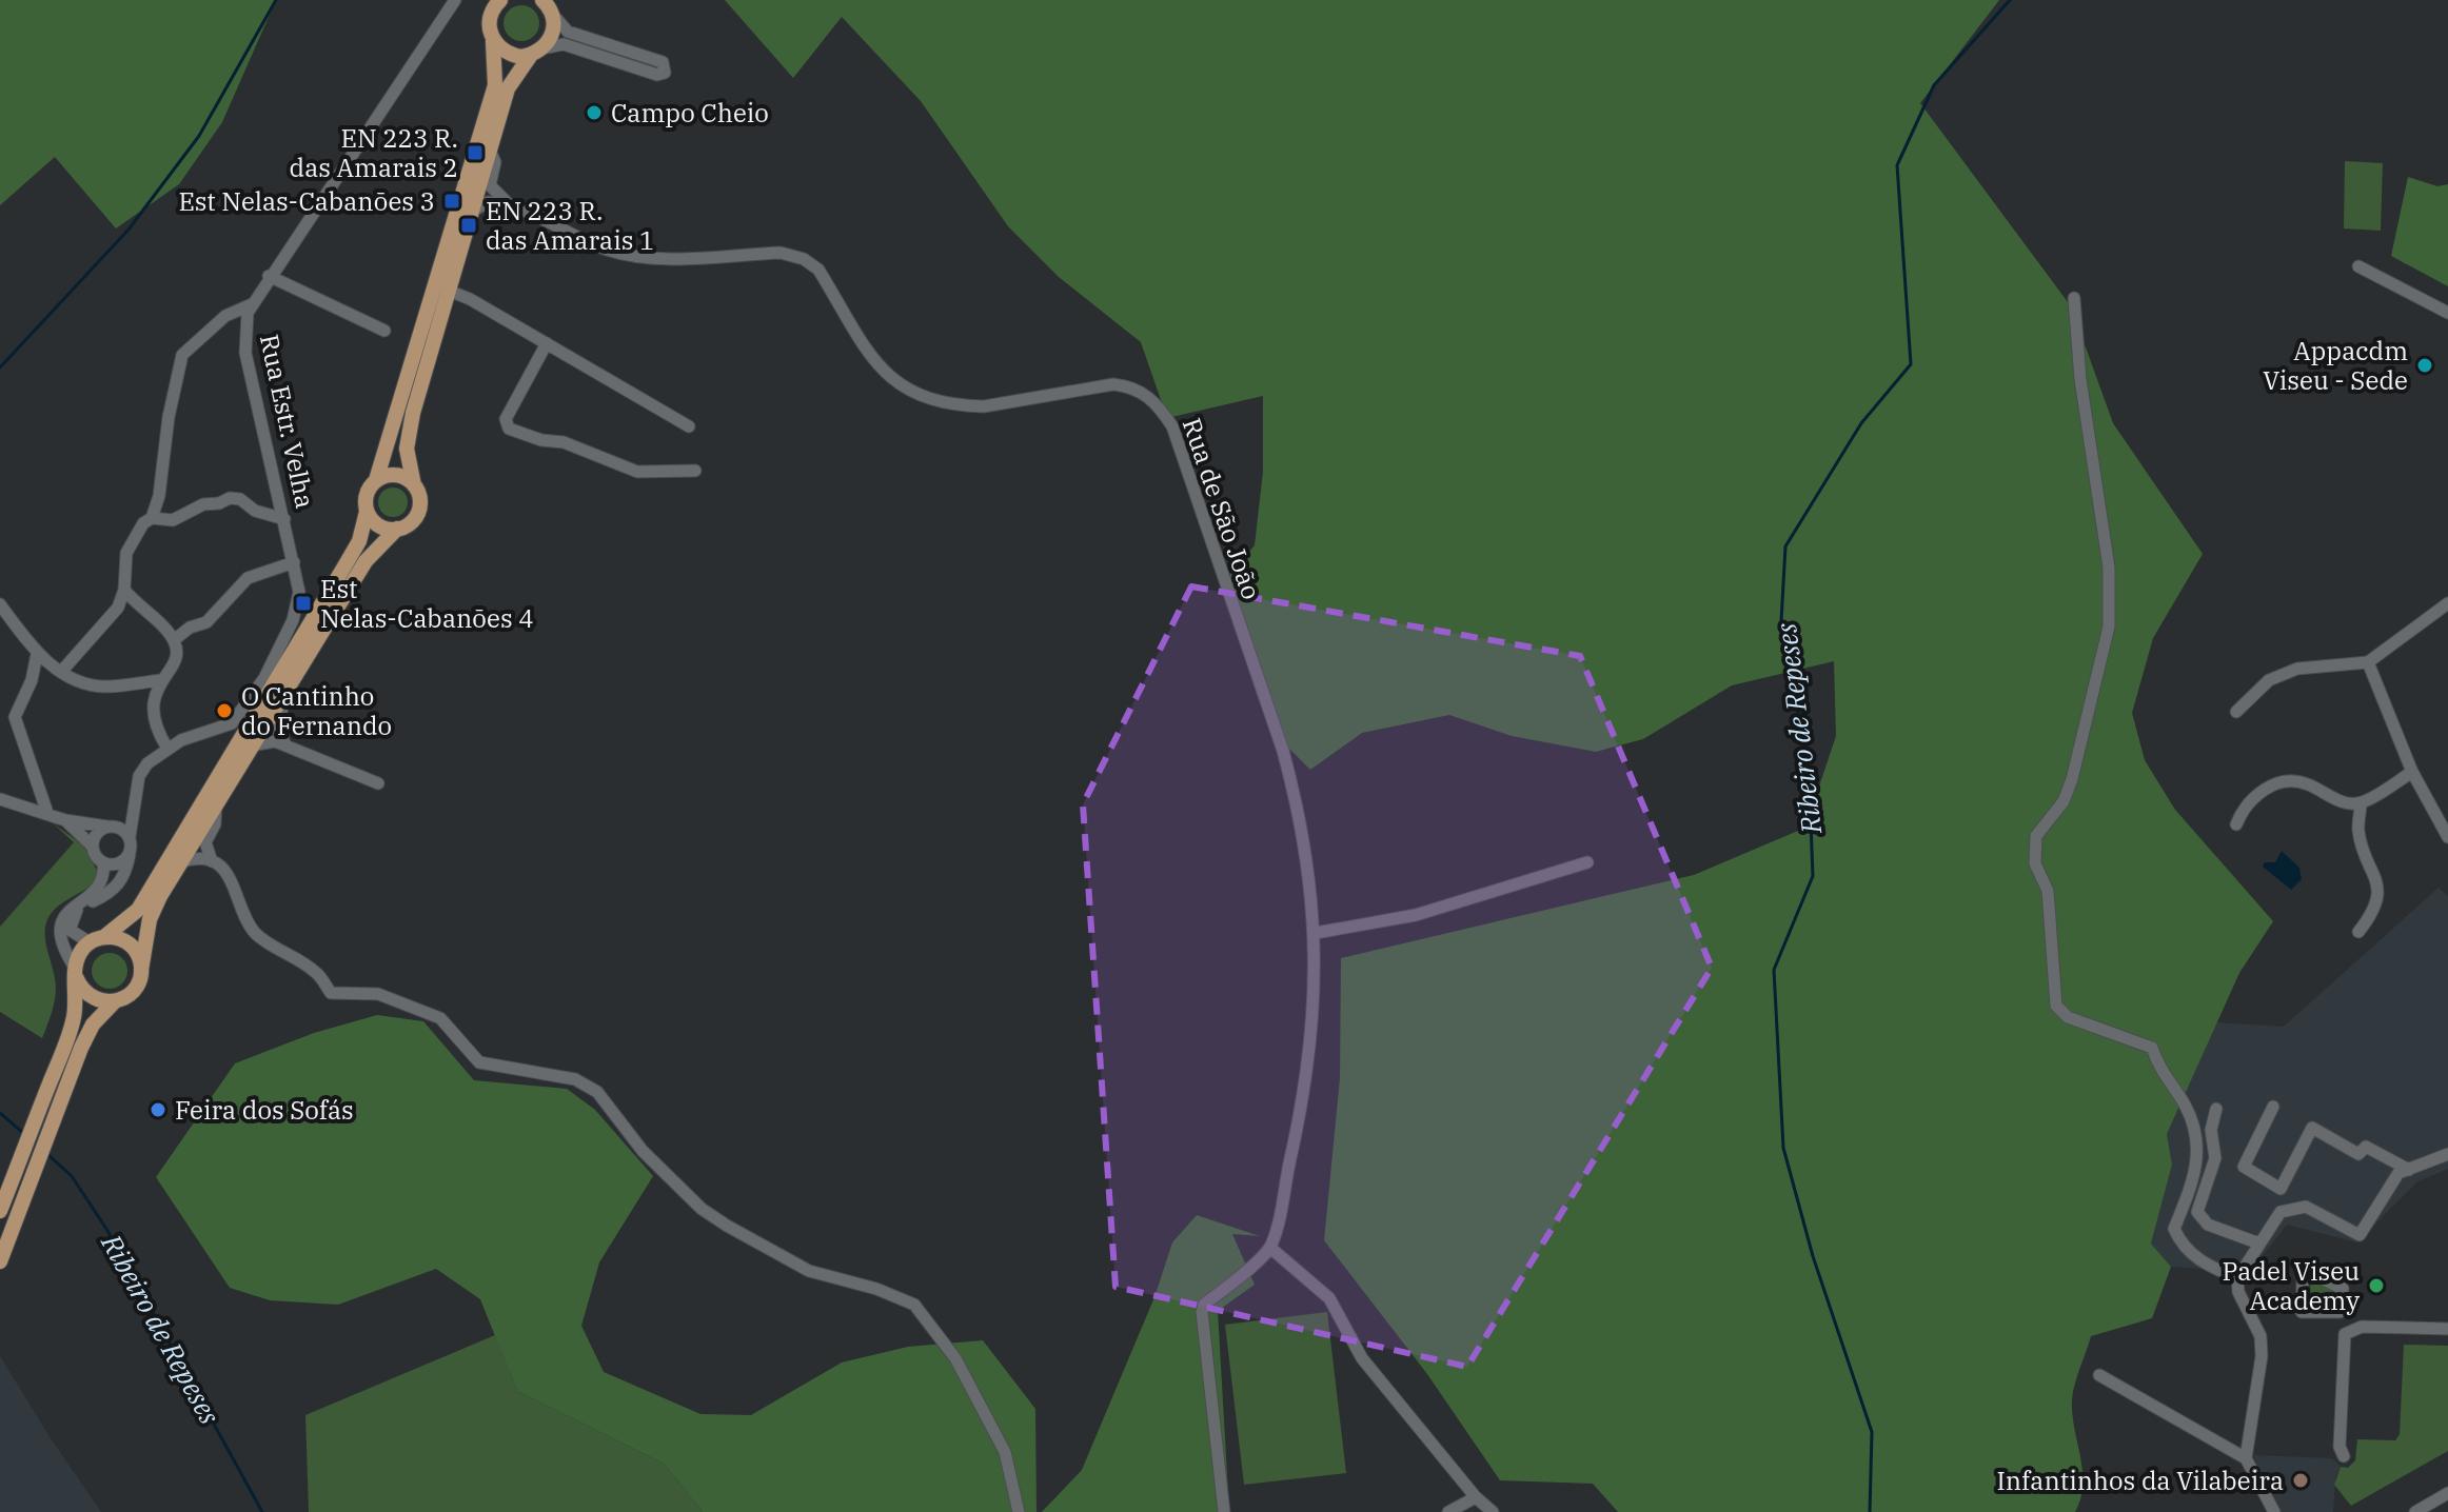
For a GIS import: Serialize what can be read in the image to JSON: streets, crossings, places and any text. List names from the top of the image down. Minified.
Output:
{"streets":{"street":["Rua Estr. Velha","Rua de São João"]},"water":["Ribeiro de Repeses"],"places":{"other":["Campo Cheio","Appacdm Viseu - Sede","O Cantinho do Fernando","Feira dos Sofás","Padel Viseu Academy","Infantinhos da Vilabeira"],"transit":["EN 223 R. das Amarais 2","Est Nelas-Cabanões 3","EN 223 R. das Amarais 1","Est Nelas-Cabanões 4"]}}
